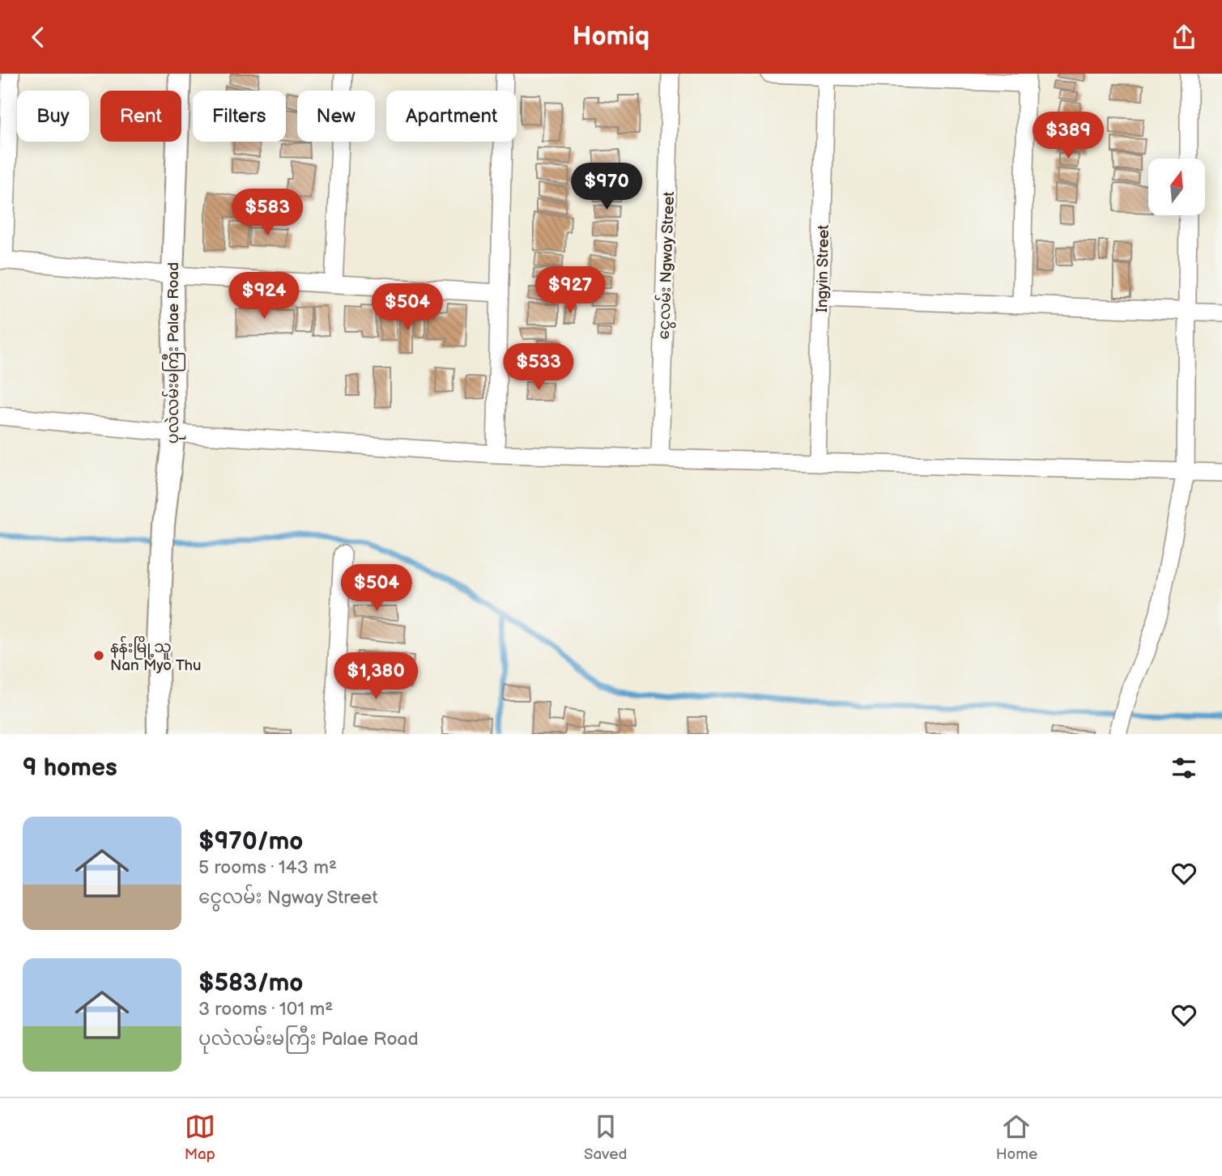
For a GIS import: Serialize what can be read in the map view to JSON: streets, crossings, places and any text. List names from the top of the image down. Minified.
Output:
{"streets":{"street":["ငွေလမ်း Ngway Street","Ingyin Street","ပုလဲလမ်းမကြီး Palae Road"]},"places":["နန်းမြို့သူ Nan Myo Thu"],"north":"top","page":{"header":"Homiq","chip":["Buy","Rent","Filters","New","Apartment"],"price":["$389","$970","$583","$927","$924","$504","$533","$504","$1,380"],"heading":"9 homes","list":[{"name":"$970/mo","note":"5 rooms · 143 m² · ငွေလမ်း Ngway Street"},{"name":"$583/mo","note":"3 rooms · 101 m² · ပုလဲလမ်းမကြီး Palae Road"}],"tabs":["Map","Saved","Home"]}}
